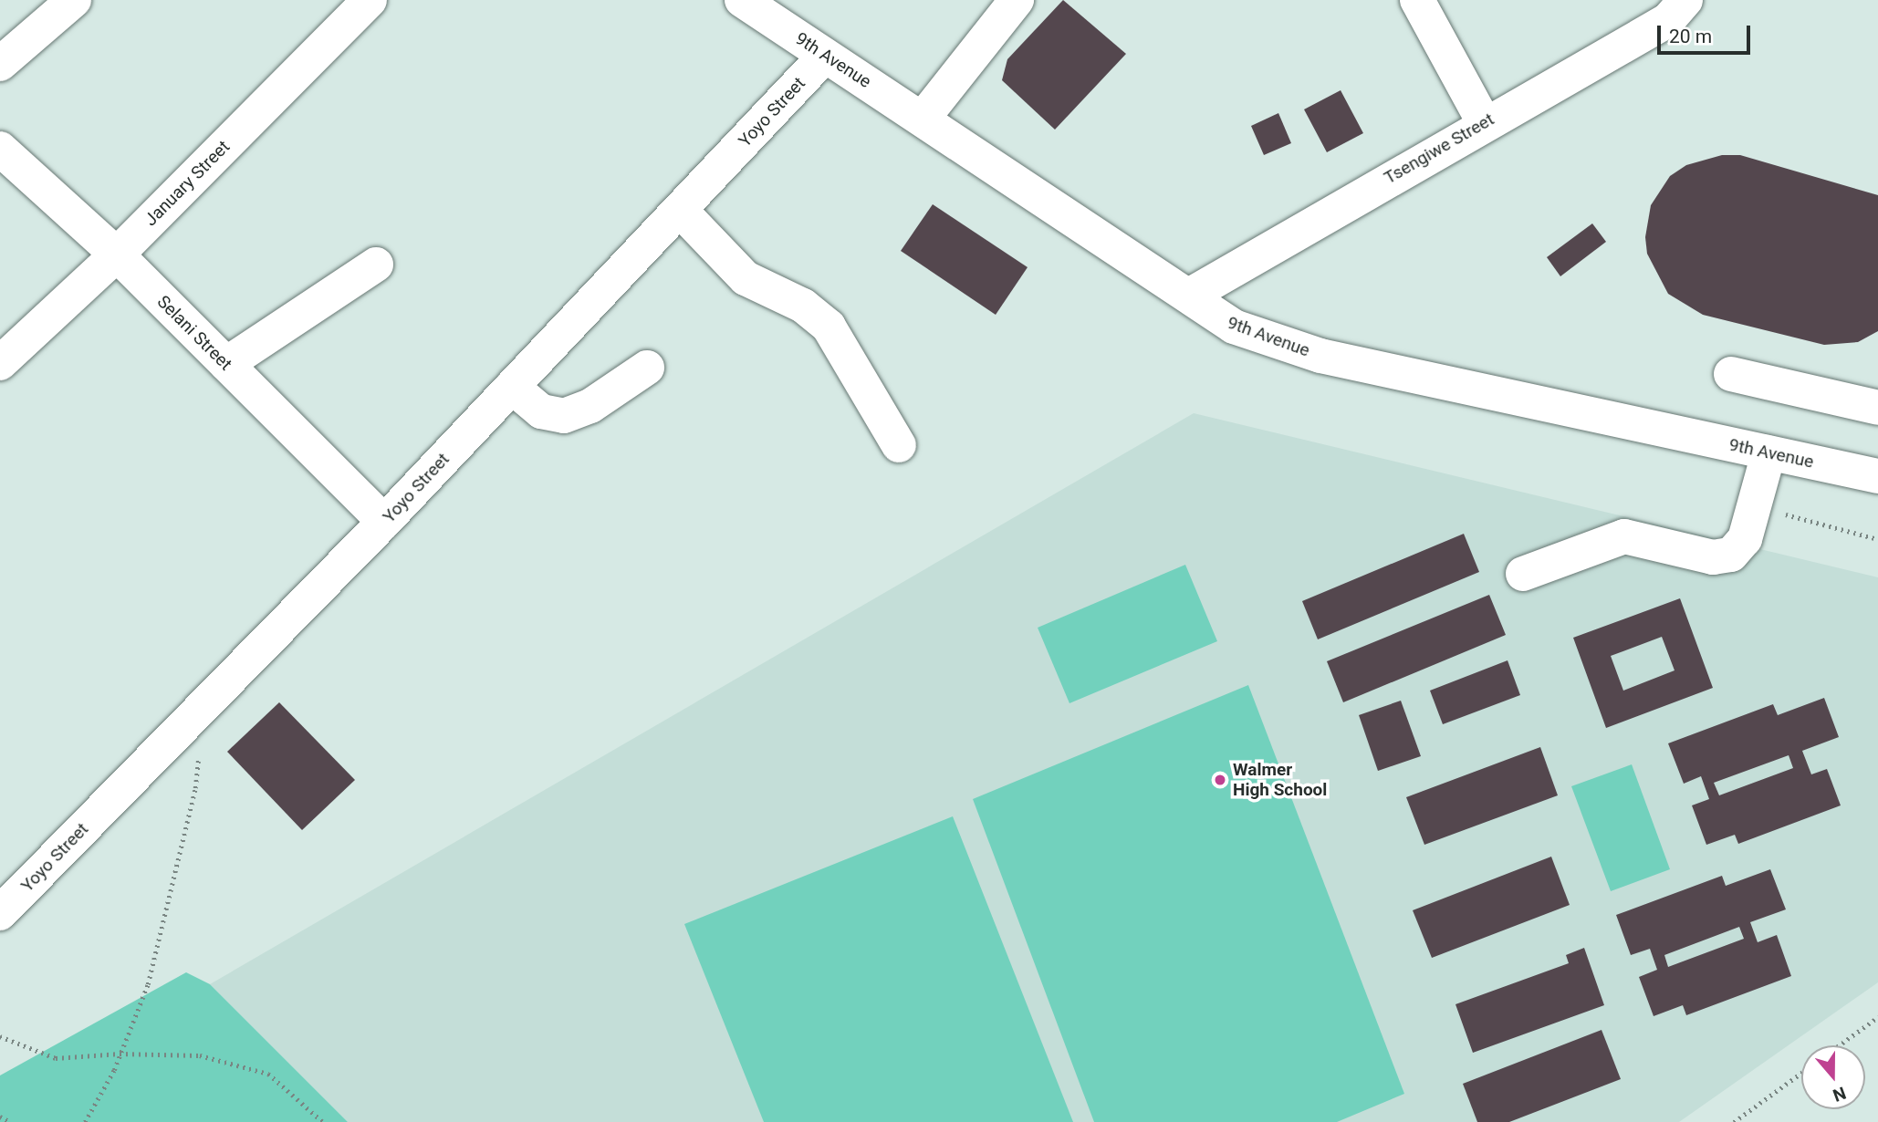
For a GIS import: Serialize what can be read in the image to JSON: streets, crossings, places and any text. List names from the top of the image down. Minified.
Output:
{"streets":{"street":["9th Avenue","Yoyo Street","Tsengiwe Street","January Street","Selani Street"]},"crossings":[["9th Avenue","Yoyo Street"],["9th Avenue","Tsengiwe Street"],["Yoyo Street","Selani Street"],["January Street","Selani Street"]],"places":["Walmer High School"],"scale_bar":"20 m","north":"bottom"}
